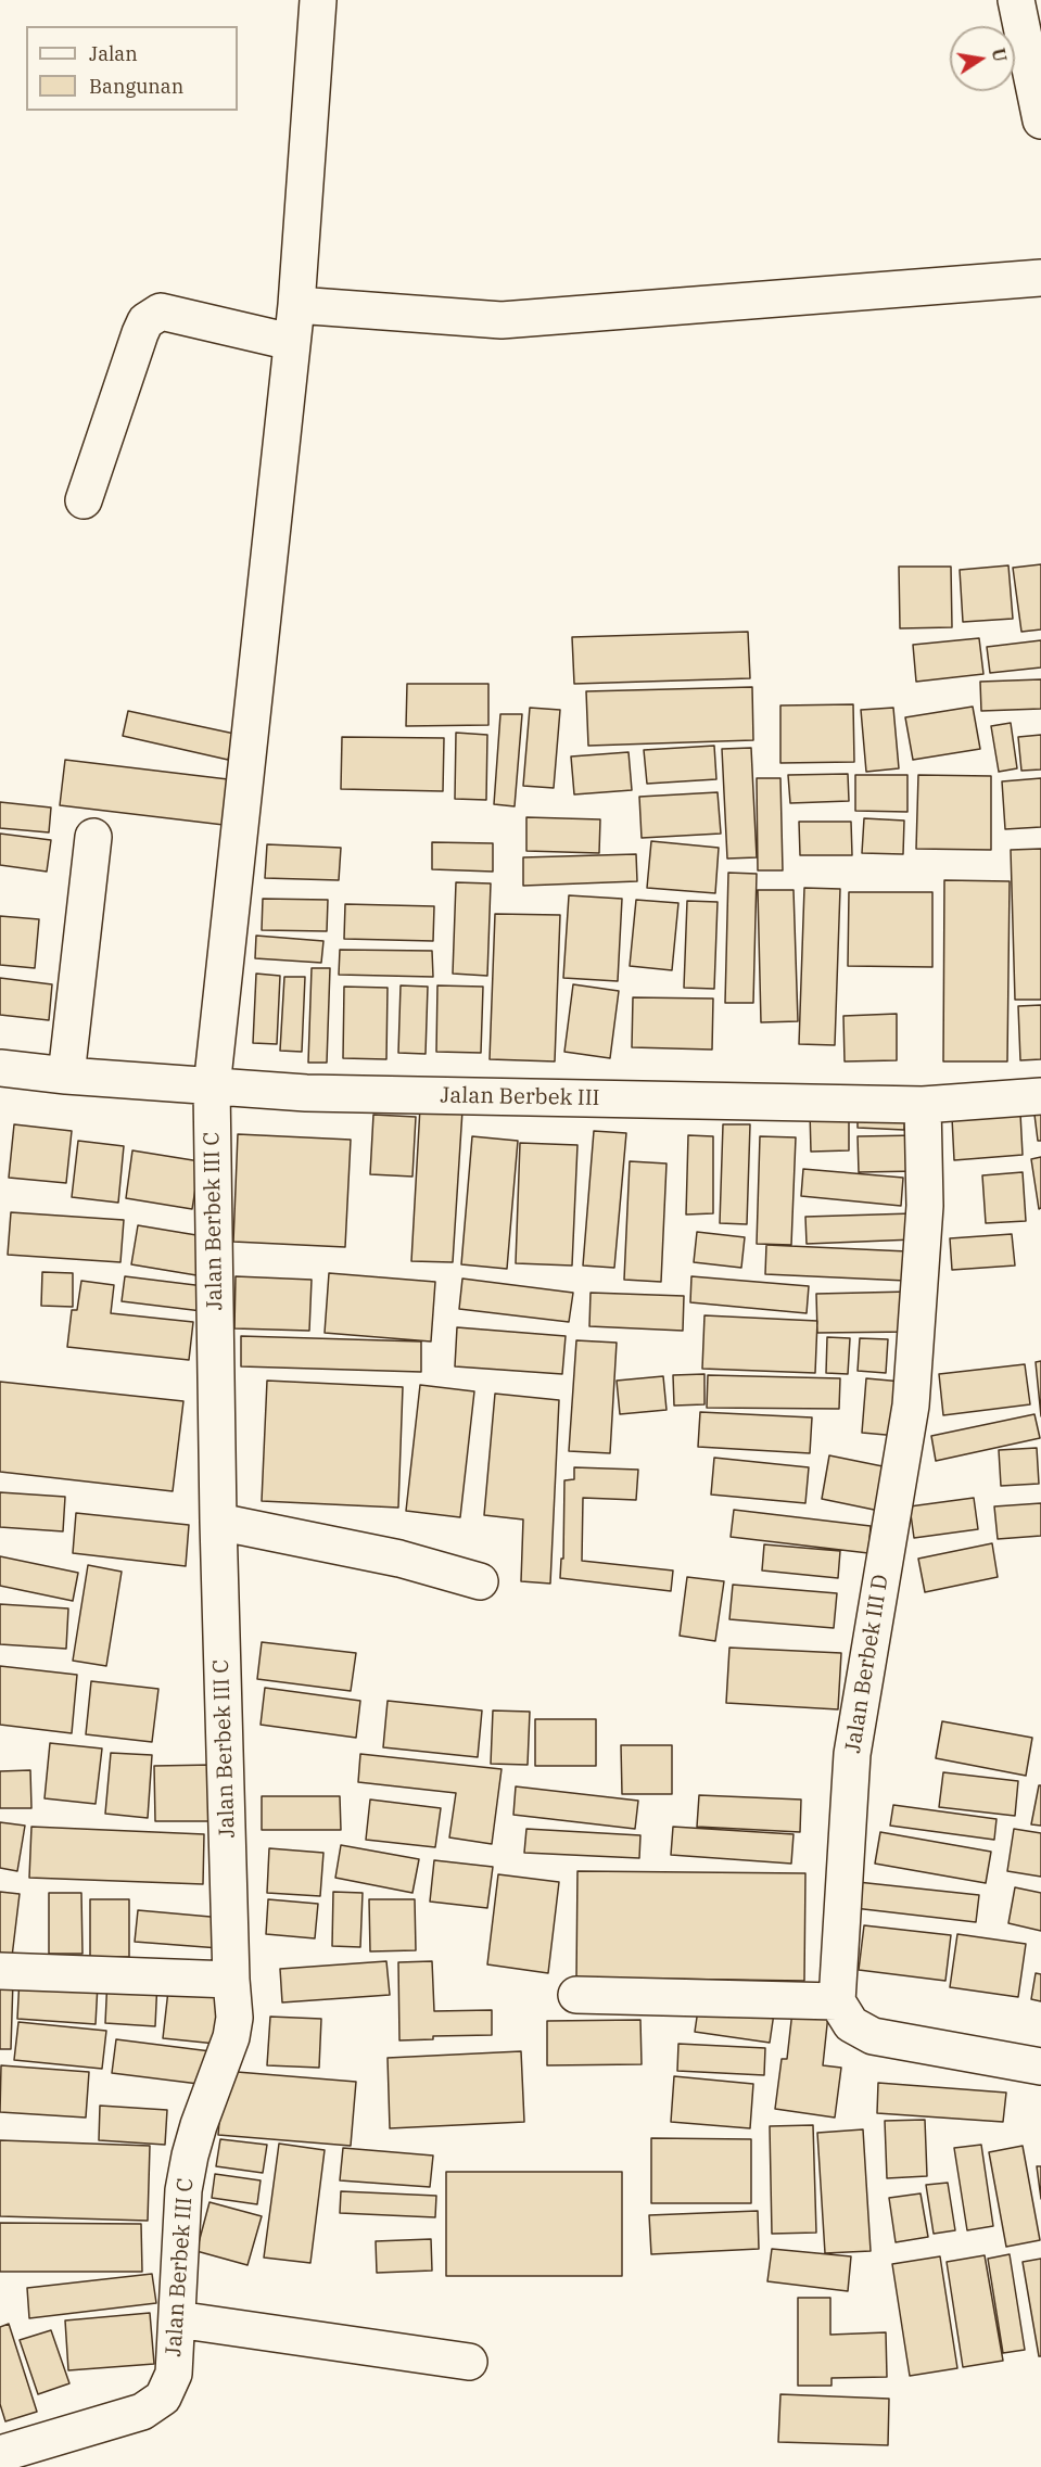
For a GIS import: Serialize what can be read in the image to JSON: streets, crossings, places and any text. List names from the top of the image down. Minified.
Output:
{"streets":{"street":["Jalan Berbek III","Jalan Berbek III C","Jalan Berbek III D"]},"crossings":[["Jalan Berbek III","Jalan Berbek III C"],["Jalan Berbek III","Jalan Berbek III D"]],"legend":["Jalan","Bangunan"],"north":"right"}
